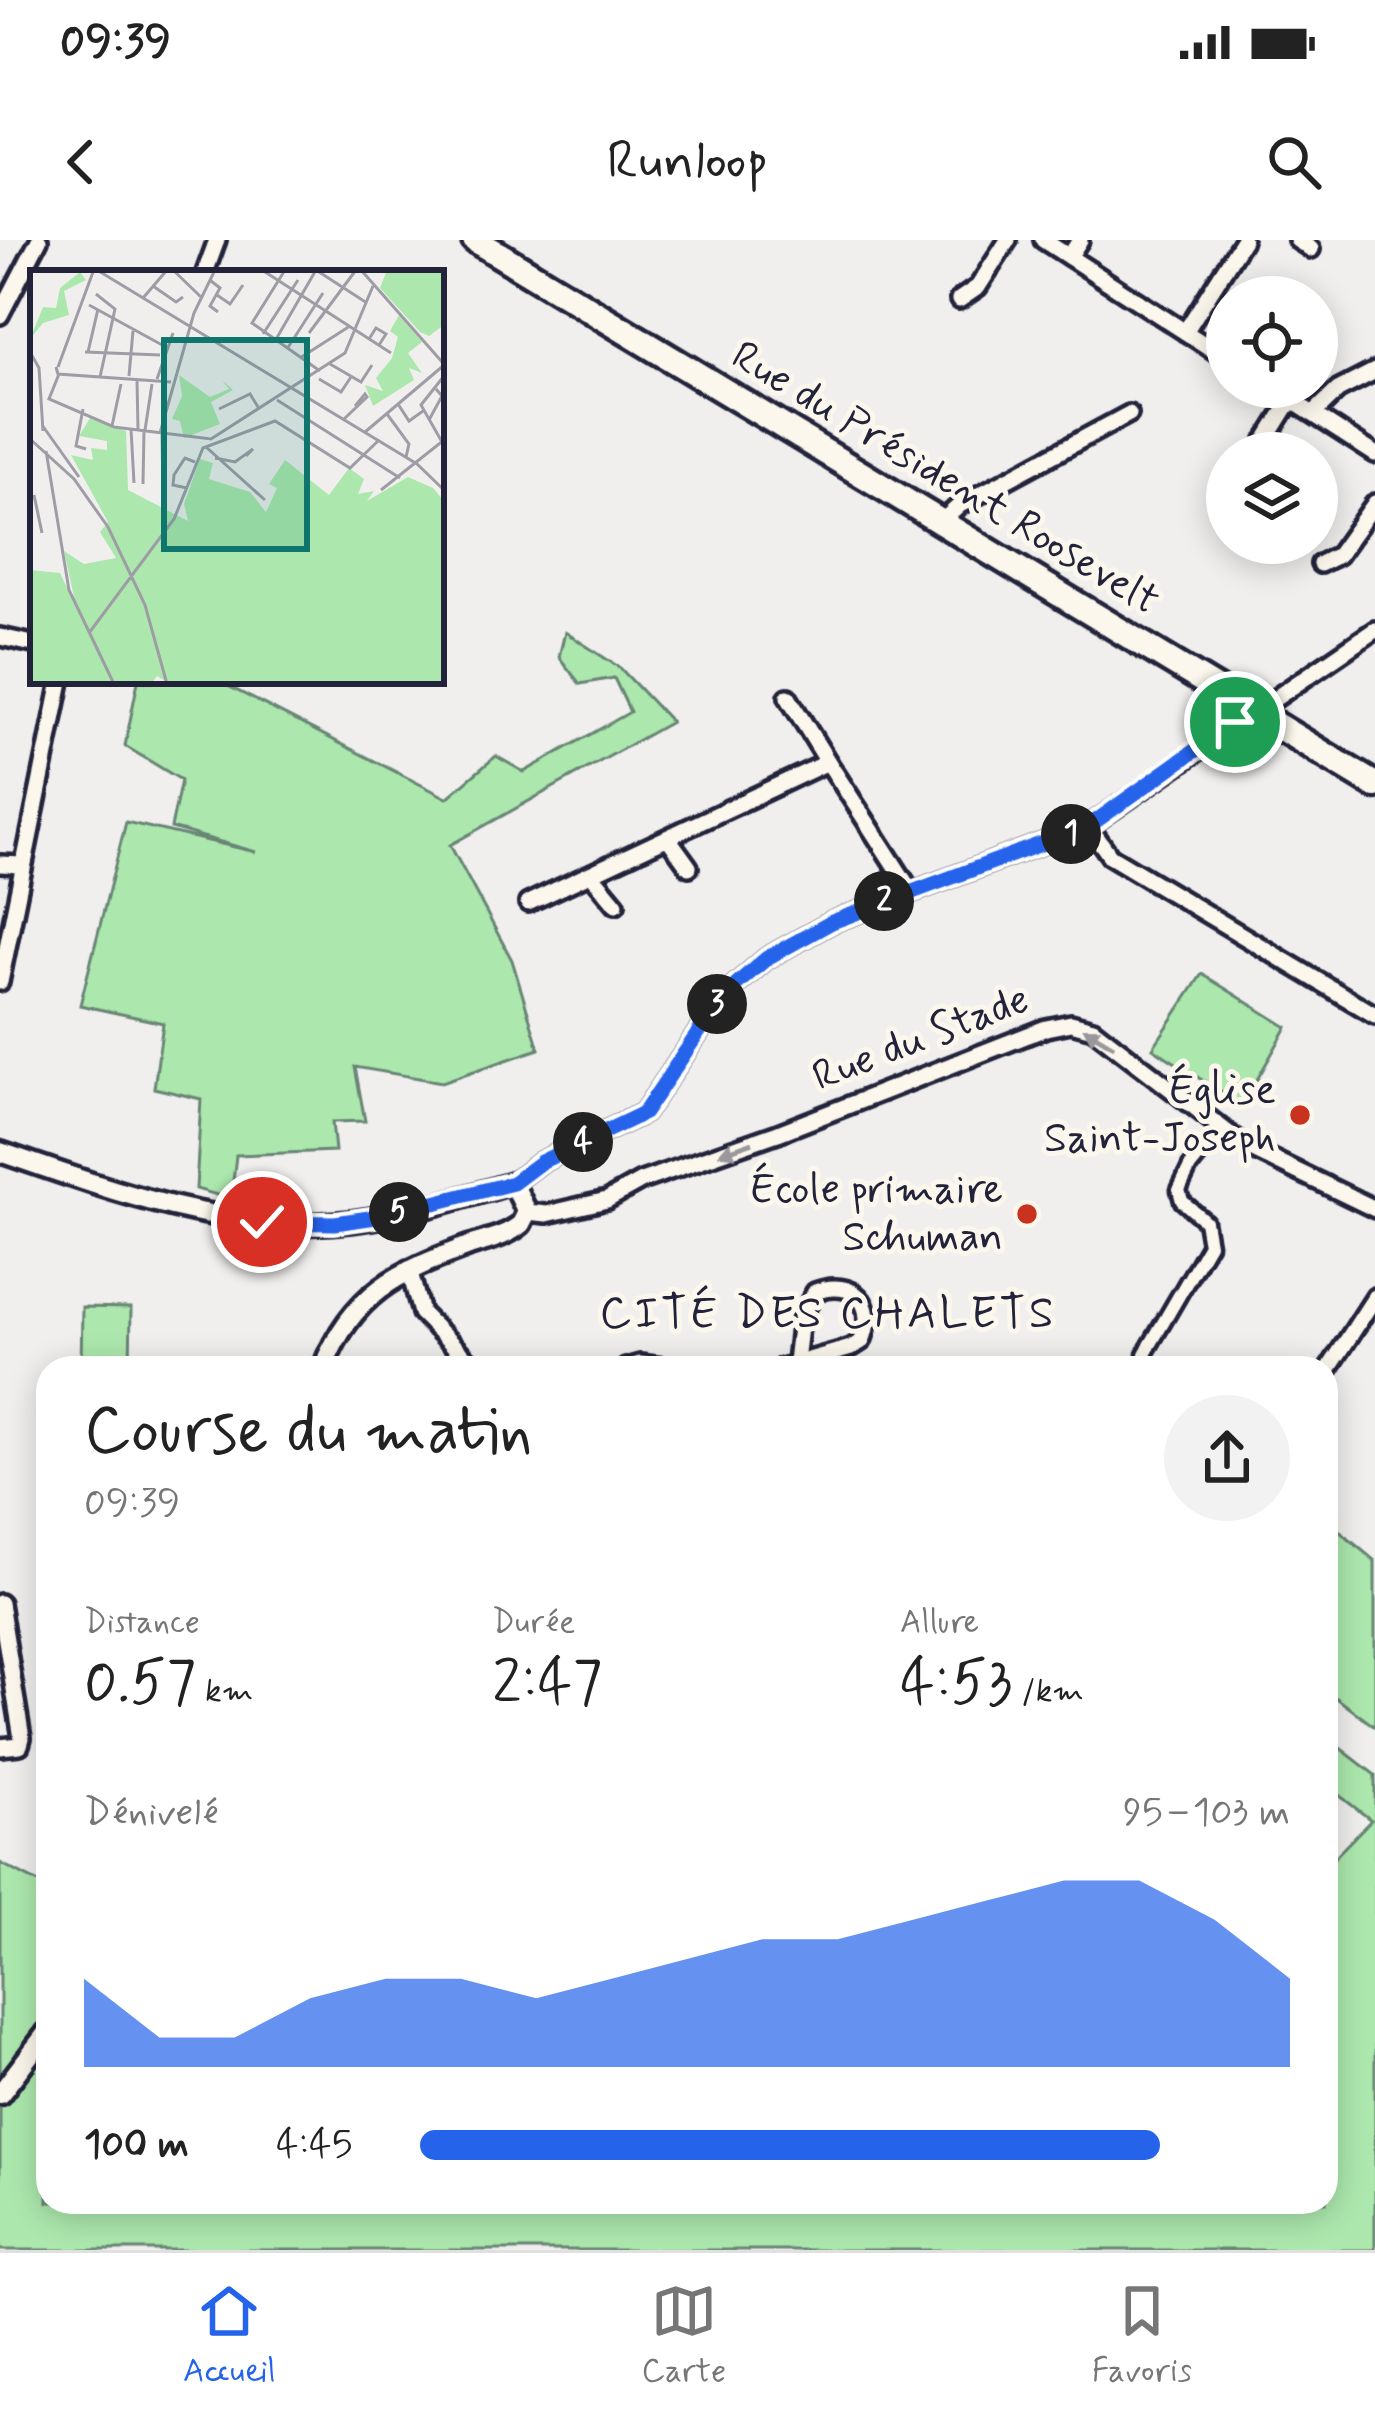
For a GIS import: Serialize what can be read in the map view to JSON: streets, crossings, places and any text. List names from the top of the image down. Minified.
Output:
{"streets":{"main road":["Rue du Président Roosevelt"],"street":["Rue du Stade"]},"one_way":["Rue du Stade"],"districts":["CITÉ DES CHALETS"],"places":["Église Saint-Joseph","École primaire Schuman"],"page":{"status":"09:39","header":"Runloop","pins":["1","2","3","4","5"],"heading":["Course du matin","09:39"],"stats":[["Distance","0.57 km"],["Durée","2:47"],["Allure","4:53 /km"]],"chart":["Dénivelé","95–103 m"],"list":[{"name":"100 m","note":"4:45"}],"tabs":["Accueil","Carte","Favoris"]}}
